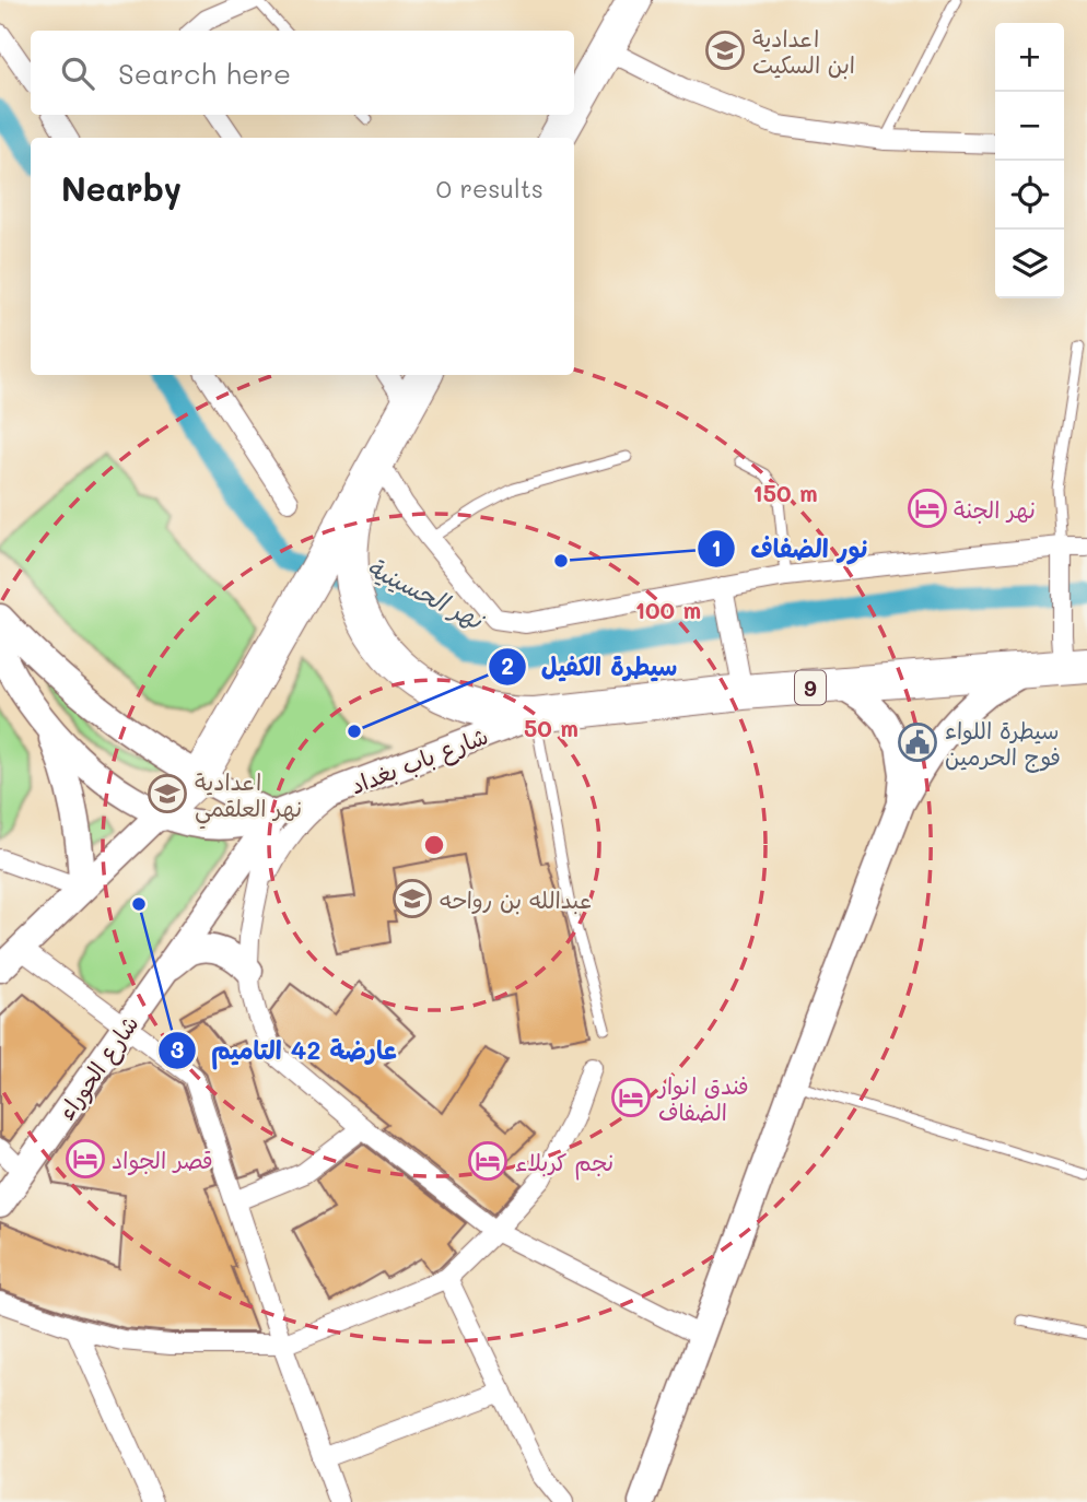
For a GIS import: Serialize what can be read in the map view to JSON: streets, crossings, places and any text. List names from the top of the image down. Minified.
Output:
{"streets":{"highway":["9","شارع باب بغداد"],"street":["شارع الحوراء"]},"crossings":[["9","شارع باب بغداد"],["شارع باب بغداد","شارع الحوراء"]],"water":["نهر الحسينية"],"places":{"school or university":["اعدادية ابن السكيت","اعدادية نهر العلقمي","عبدالله بن رواحه"],"hotel":["نهر الجنة","فندق انوار الضفاف","قصر الجواد","نجم كربلاء"],"other":["نور الضفاف","سيطرة الكفيل","عارضة 42 التاميم"],"public building":["سيطرة اللواء فوج الحرمين"]},"page":{"map_buttons":["+","−"],"search":"Search here","heading":["Nearby","0 results"]},"rings":["150 m","100 m","50 m"]}
